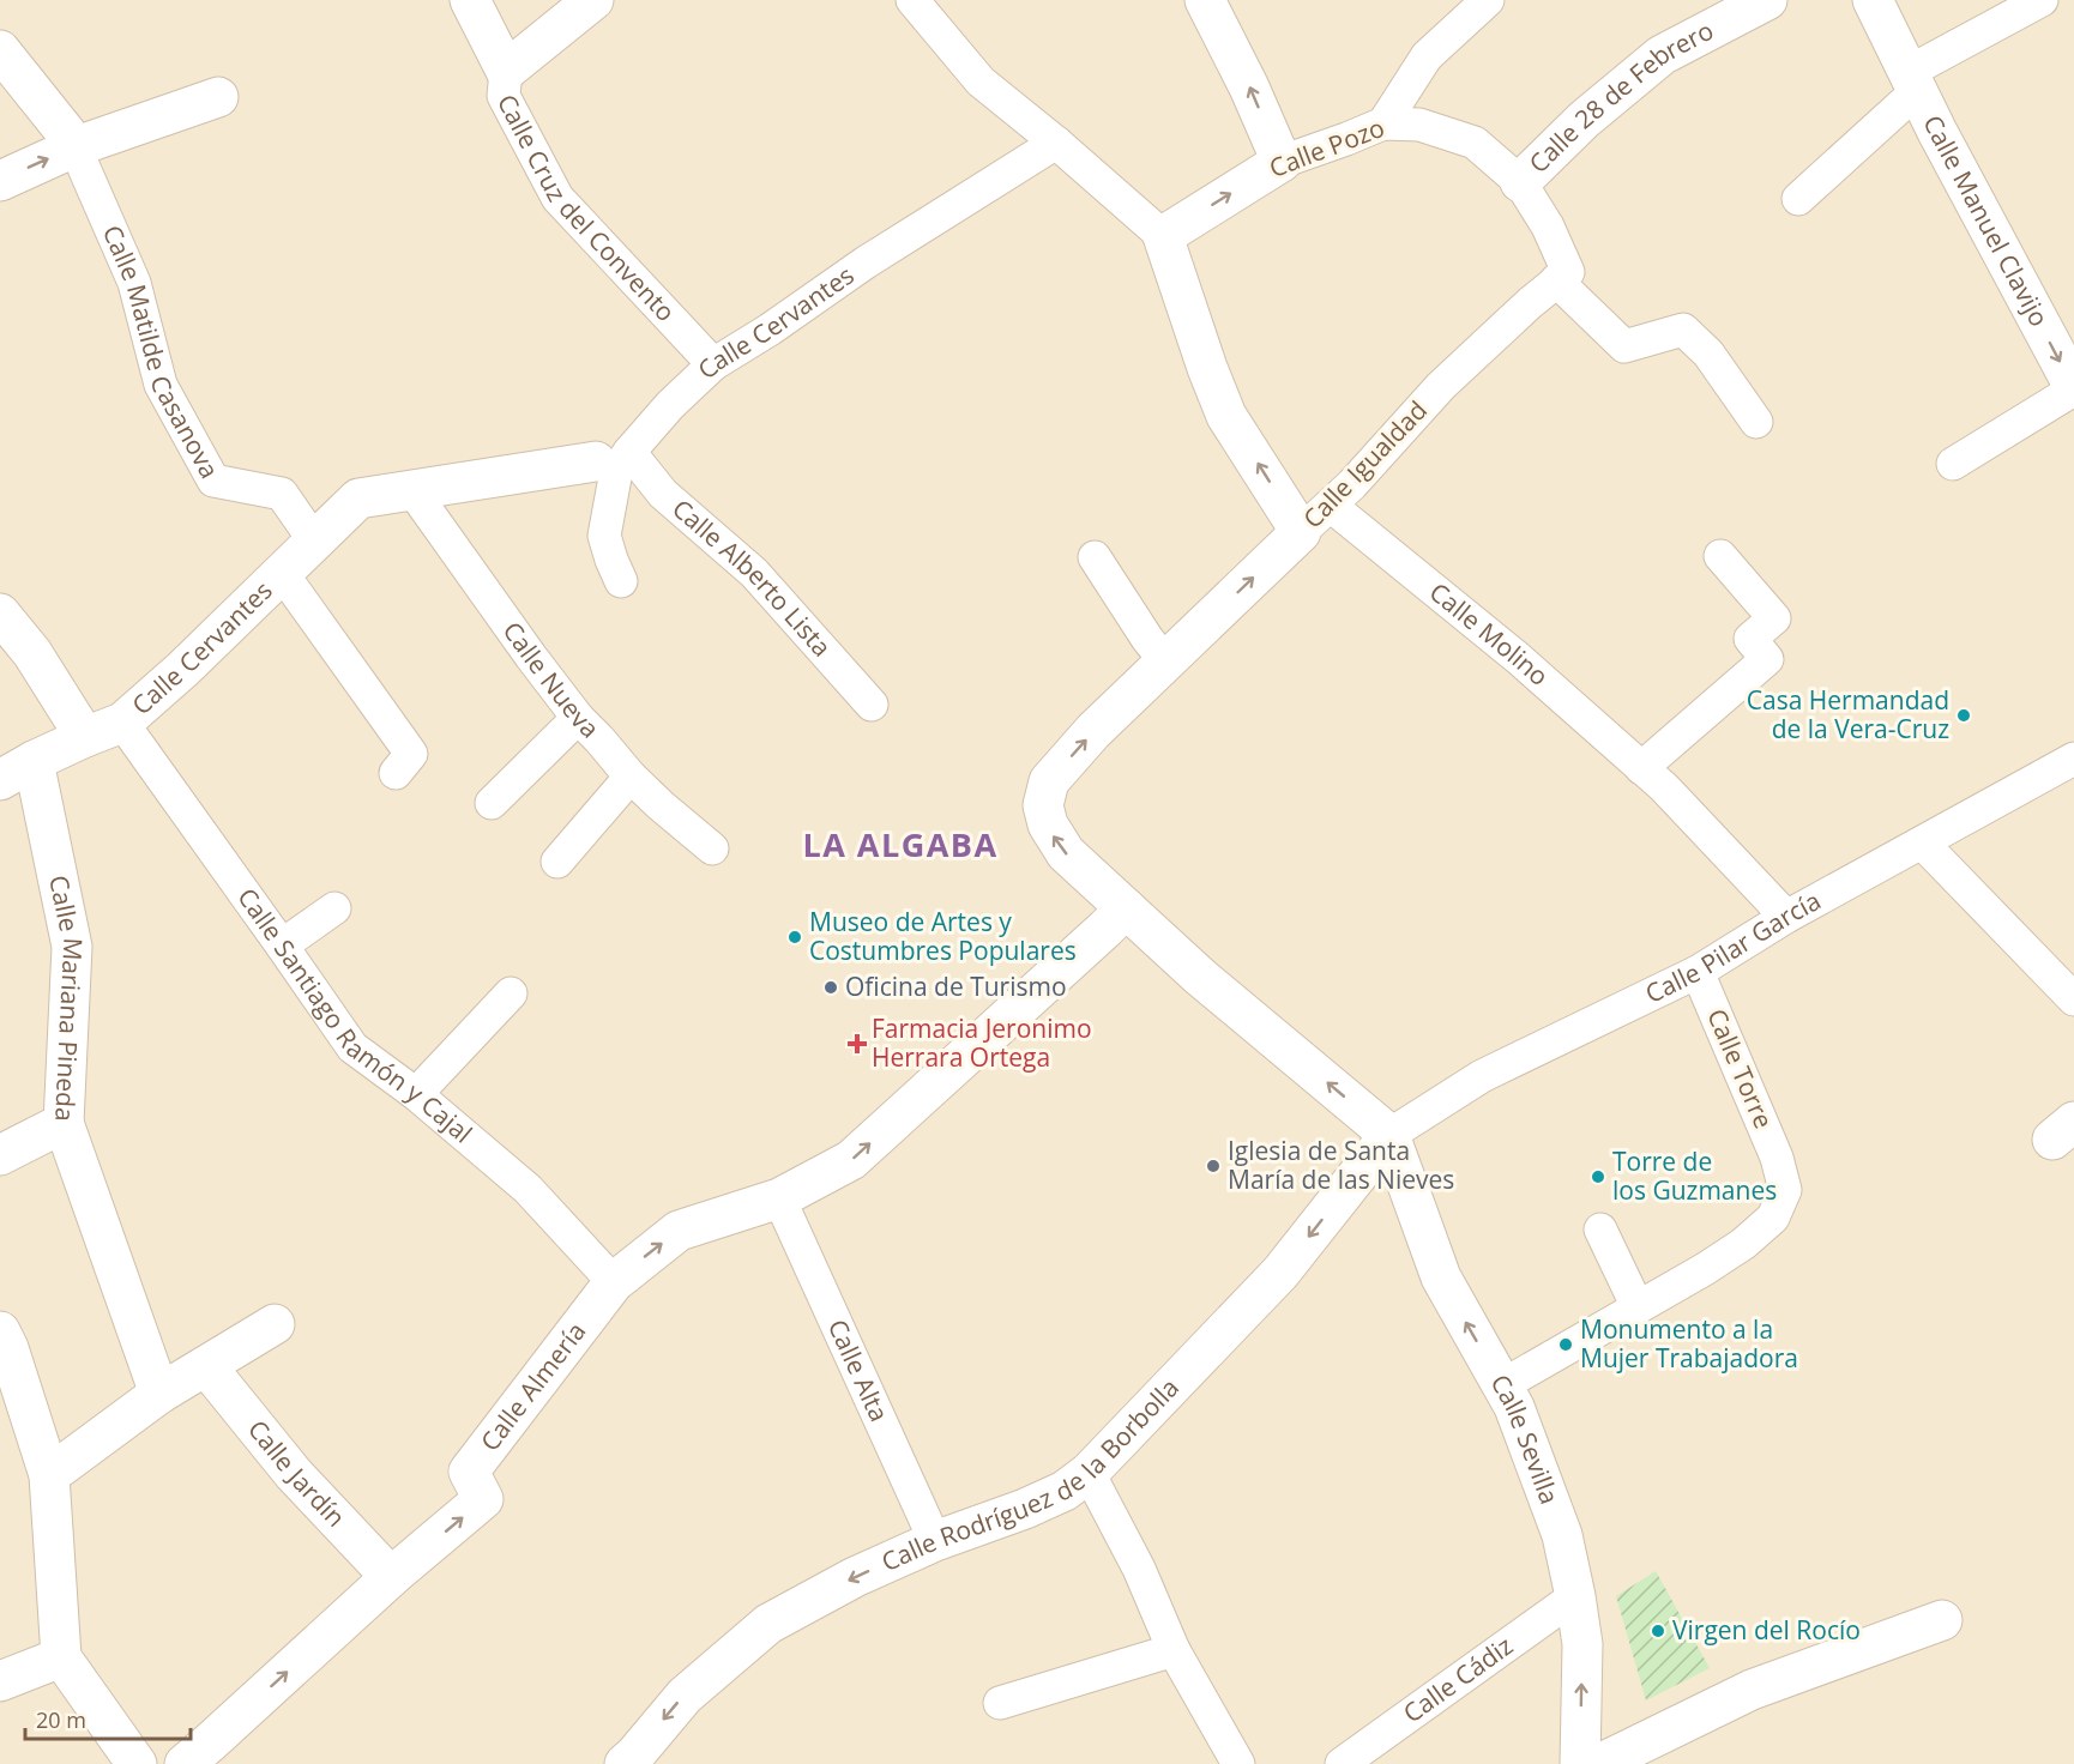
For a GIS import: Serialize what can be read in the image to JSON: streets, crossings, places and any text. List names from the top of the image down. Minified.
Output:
{"streets":{"street":["Calle 28 de Febrero","Calle Pozo","Calle Cruz del Convento","Calle Manuel Clavijo","Calle Cervantes","Calle Matilde Casanova","Calle Igualdad","Calle Alberto Lista","Calle Molino","Calle Nueva","Calle Pilar García","Calle Mariana Pineda","Calle Santiago Ramón y Cajal","Calle Torre","Calle Alta","Calle Almería","Calle Sevilla","Calle Jardín","Calle Rodríguez de la Borbolla","Calle Cádiz"]},"crossings":[["Calle 28 de Febrero","Calle Pozo"],["Calle Pozo","Calle Igualdad"],["Calle Cruz del Convento","Calle Cervantes"],["Calle Cervantes","Calle Matilde Casanova"],["Calle Cervantes","Calle Alberto Lista"],["Calle Cervantes","Calle Nueva"],["Calle Cervantes","Calle Santiago Ramón y Cajal"],["Calle Igualdad","Calle Molino"],["Calle Igualdad","Calle Almería"],["Calle Molino","Calle Pilar García"],["Calle Pilar García","Calle Torre"],["Calle Pilar García","Calle Sevilla"],["Calle Pilar García","Calle Rodríguez de la Borbolla"],["Calle Santiago Ramón y Cajal","Calle Almería"],["Calle Torre","Calle Sevilla"],["Calle Alta","Calle Almería"],["Calle Alta","Calle Rodríguez de la Borbolla"],["Calle Almería","Calle Jardín"],["Calle Sevilla","Calle Rodríguez de la Borbolla"],["Calle Sevilla","Calle Cádiz"]],"one_way":["Calle Manuel Clavijo","Calle Igualdad","Calle Almería","Calle Sevilla","Calle Rodríguez de la Borbolla"],"districts":["LA ALGABA"],"places":{"other":["Casa Hermandad de la Vera-Cruz","Museo de Artes y Costumbres Populares","Oficina de Turismo","Iglesia de Santa María de las Nieves","Torre de los Guzmanes","Monumento a la Mujer Trabajadora","Virgen del Rocío"],"health":["Farmacia Jeronimo Herrara Ortega"]},"scale_bar":"20 m"}
